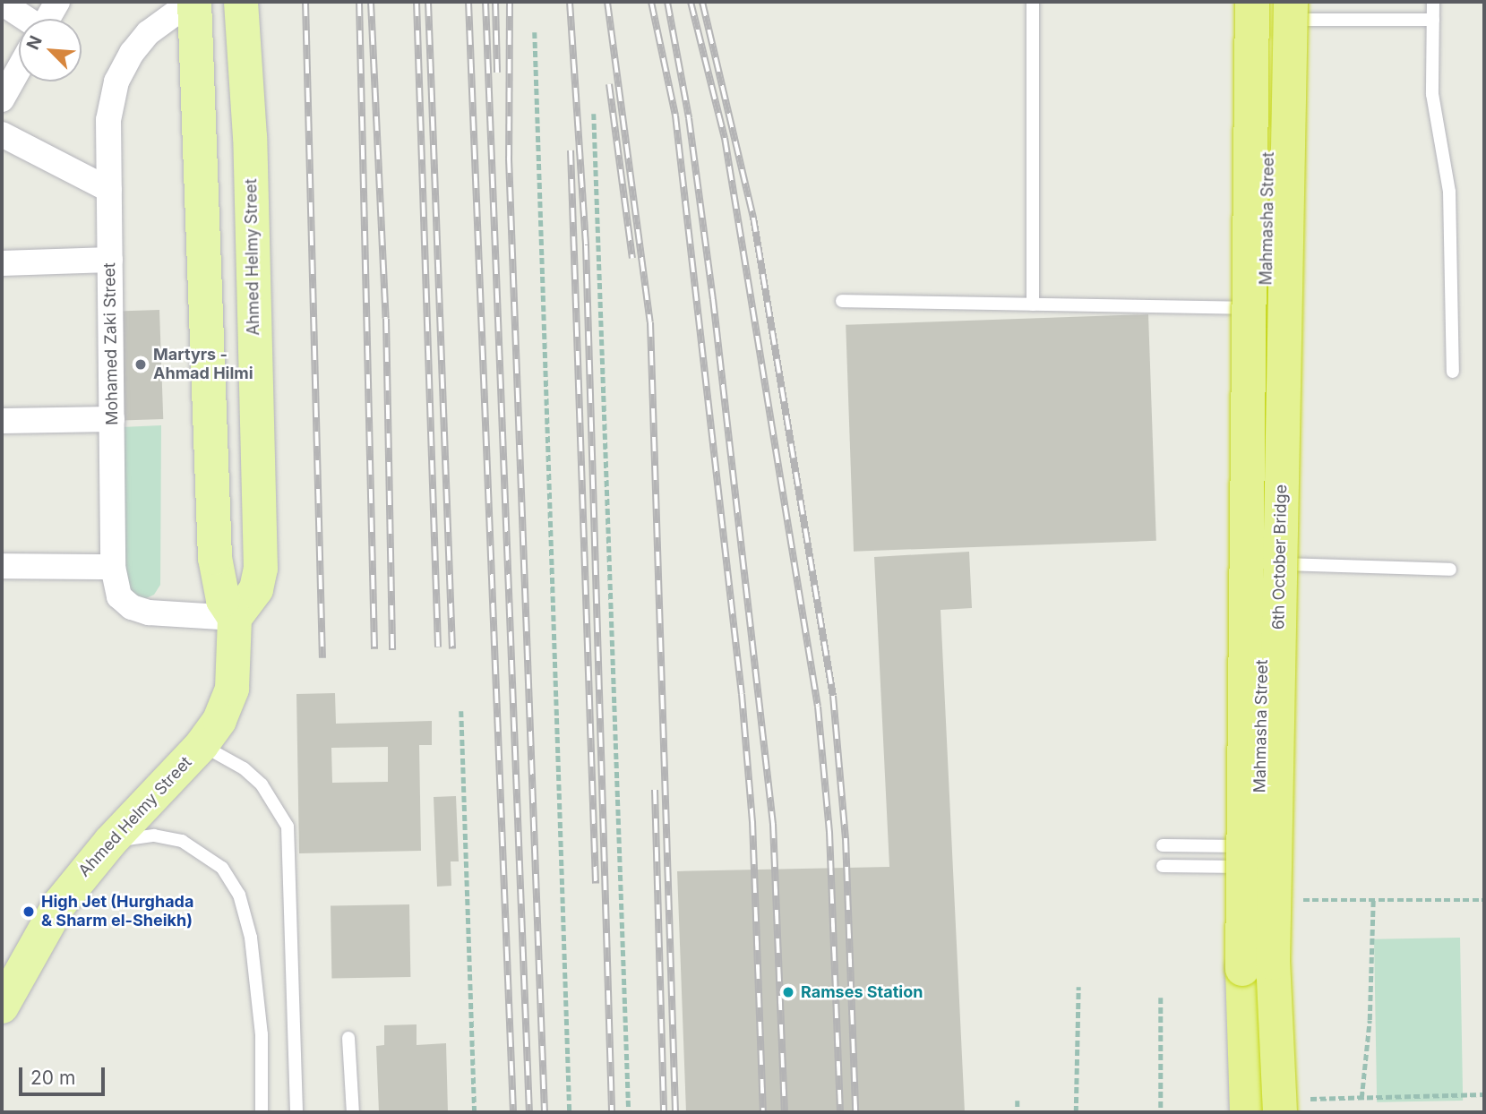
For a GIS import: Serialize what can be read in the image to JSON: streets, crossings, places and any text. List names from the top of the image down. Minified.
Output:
{"streets":{"highway":["6th October Bridge"],"main road":["Mahmasha Street","Ahmed Helmy Street"],"street":["Mohamed Zaki Street"]},"crossings":[["Mahmasha Street","6th October Bridge"],["Ahmed Helmy Street","Mohamed Zaki Street"]],"places":["Martyrs - Ahmad Hilmi","High Jet (Hurghada & Sharm el-Sheikh)","Ramses Station"],"scale_bar":"20 m","north":"top left"}
